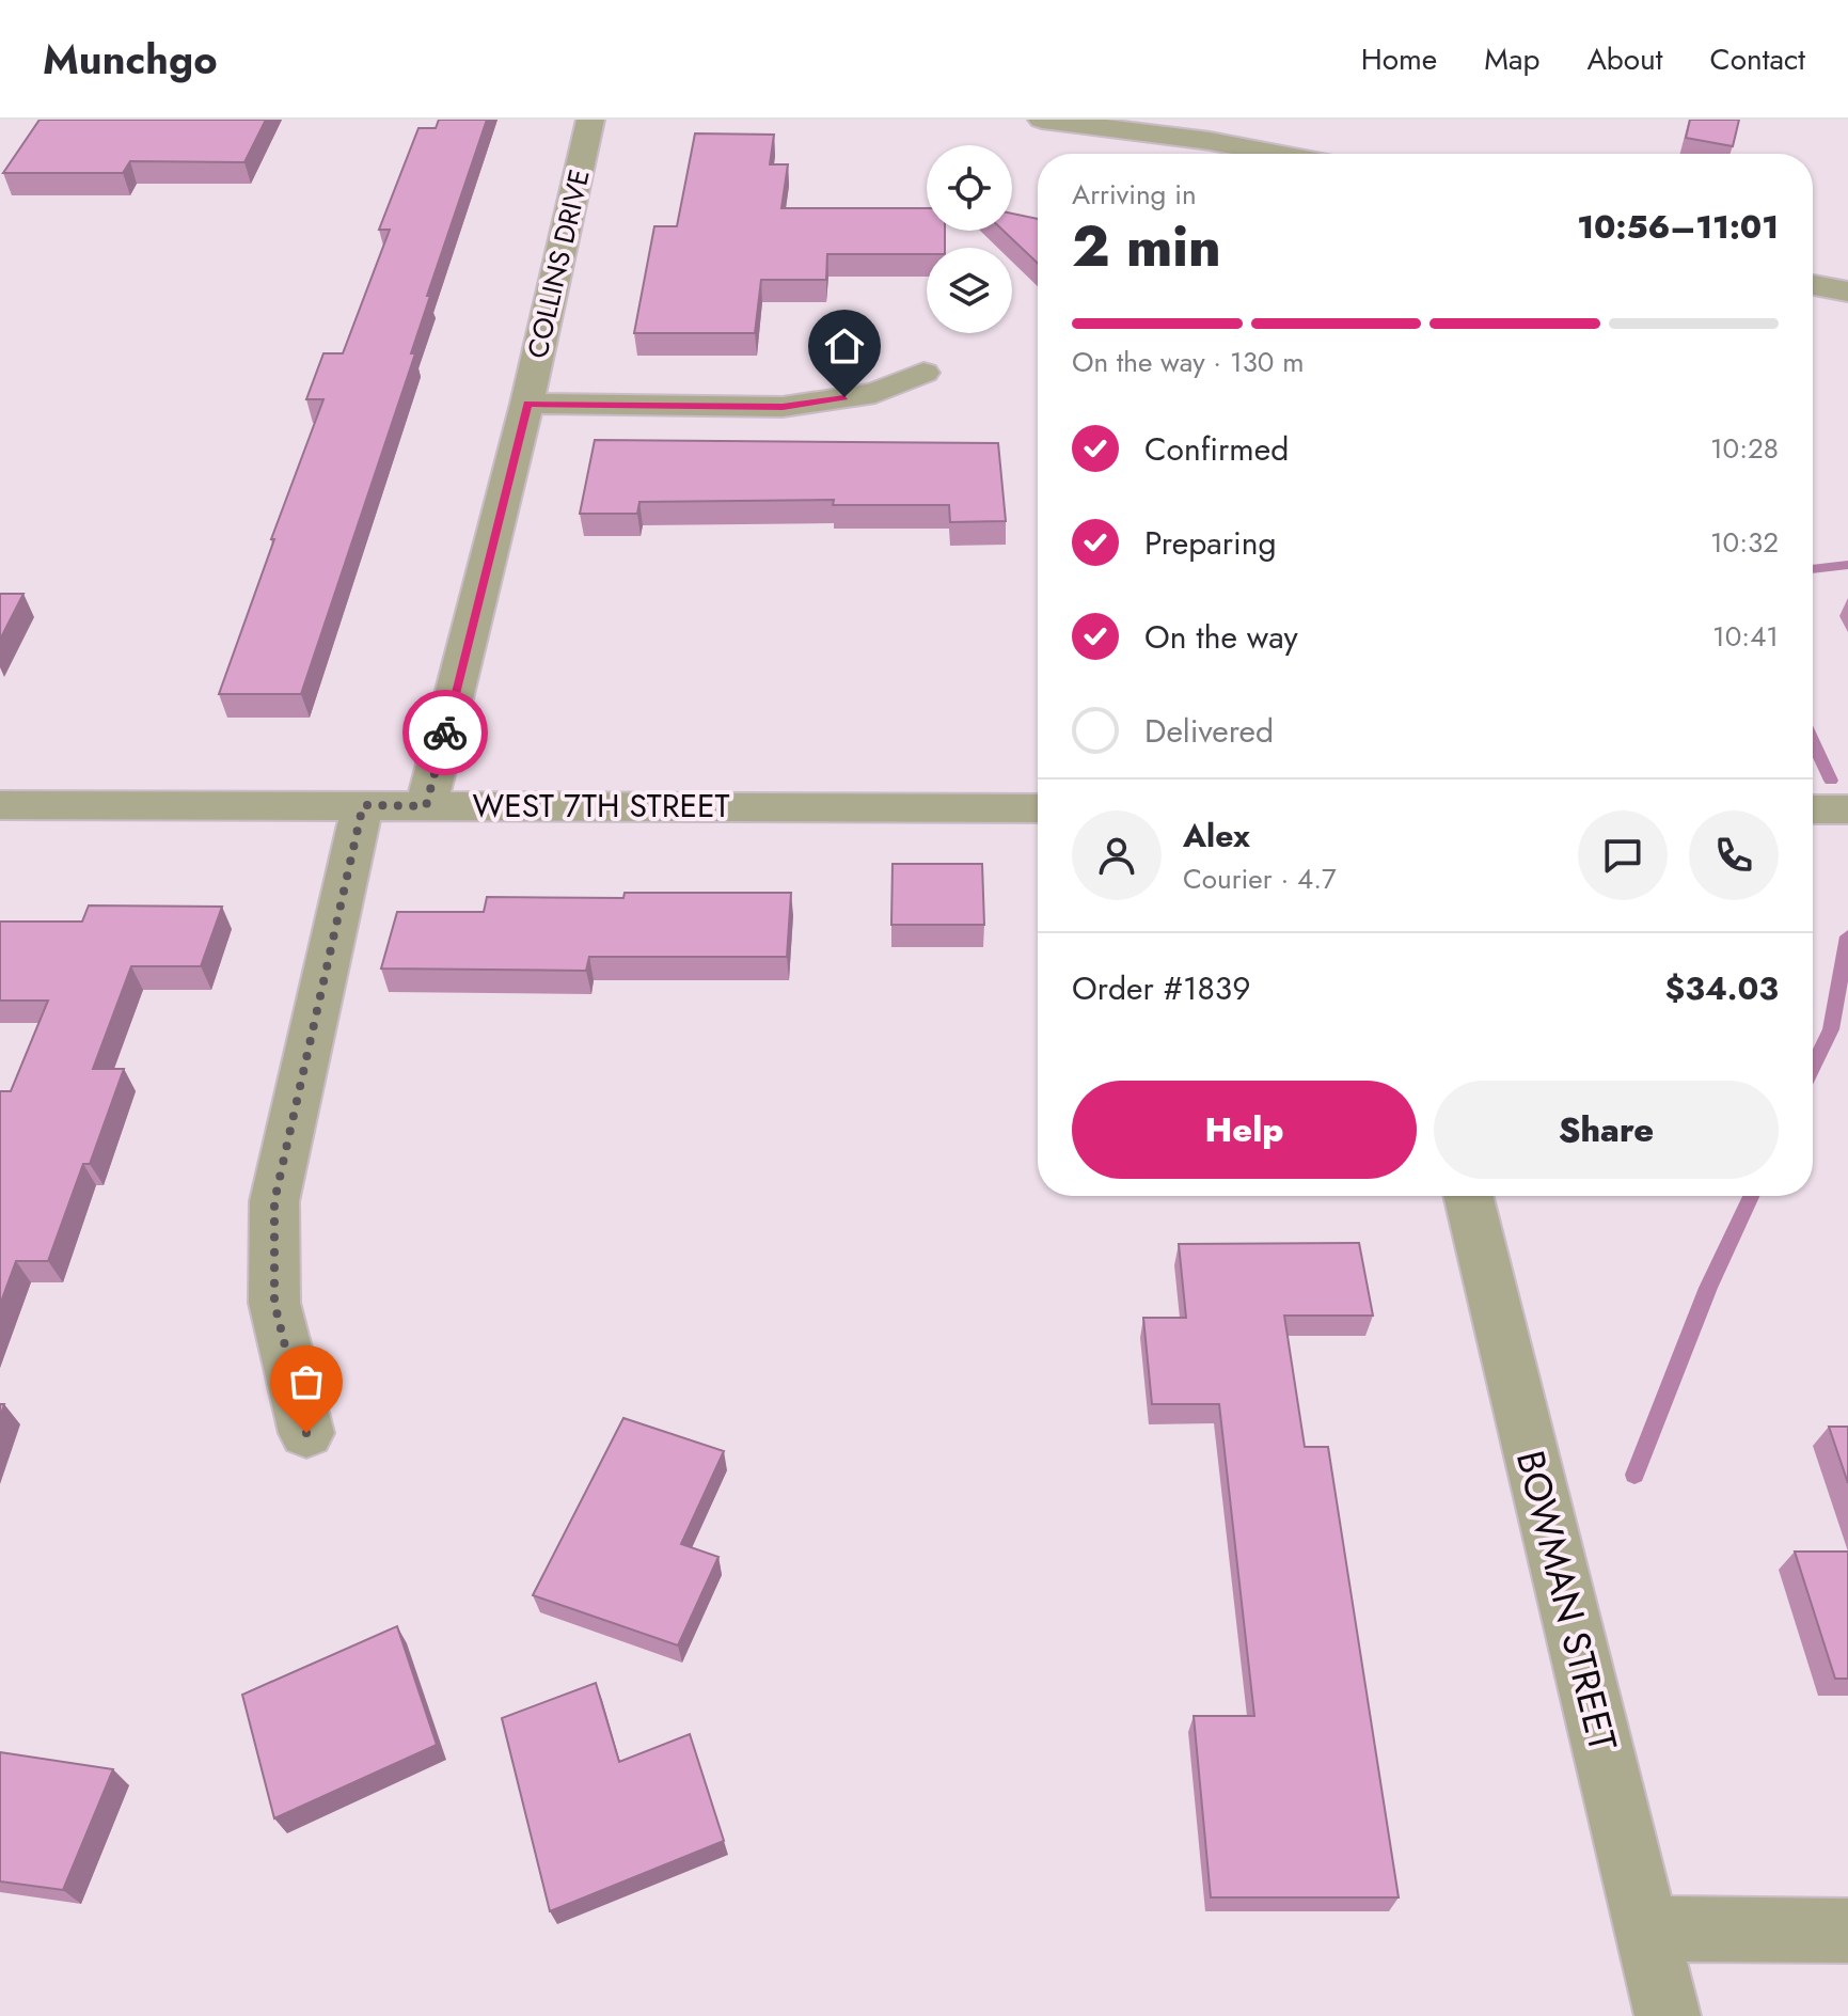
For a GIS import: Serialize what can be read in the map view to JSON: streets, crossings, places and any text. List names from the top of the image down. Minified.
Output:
{"streets":{"street":["COLLINS DRIVE","WEST 7TH STREET","BOWMAN STREET"]},"crossings":[["COLLINS DRIVE","WEST 7TH STREET"]],"page":{"header":"Munchgo","nav":["Home","Map","About","Contact"],"heading":["2 min","Arriving in","10:56–11:01"],"panel":["Alex","Courier · 4.7","Order #1839","$34.03"],"bar":"On the way · 130 m","list":[["Confirmed","10:28"],["Preparing","10:32"],["On the way","10:41"],"Delivered"],"buttons":["Help","Share"]}}
